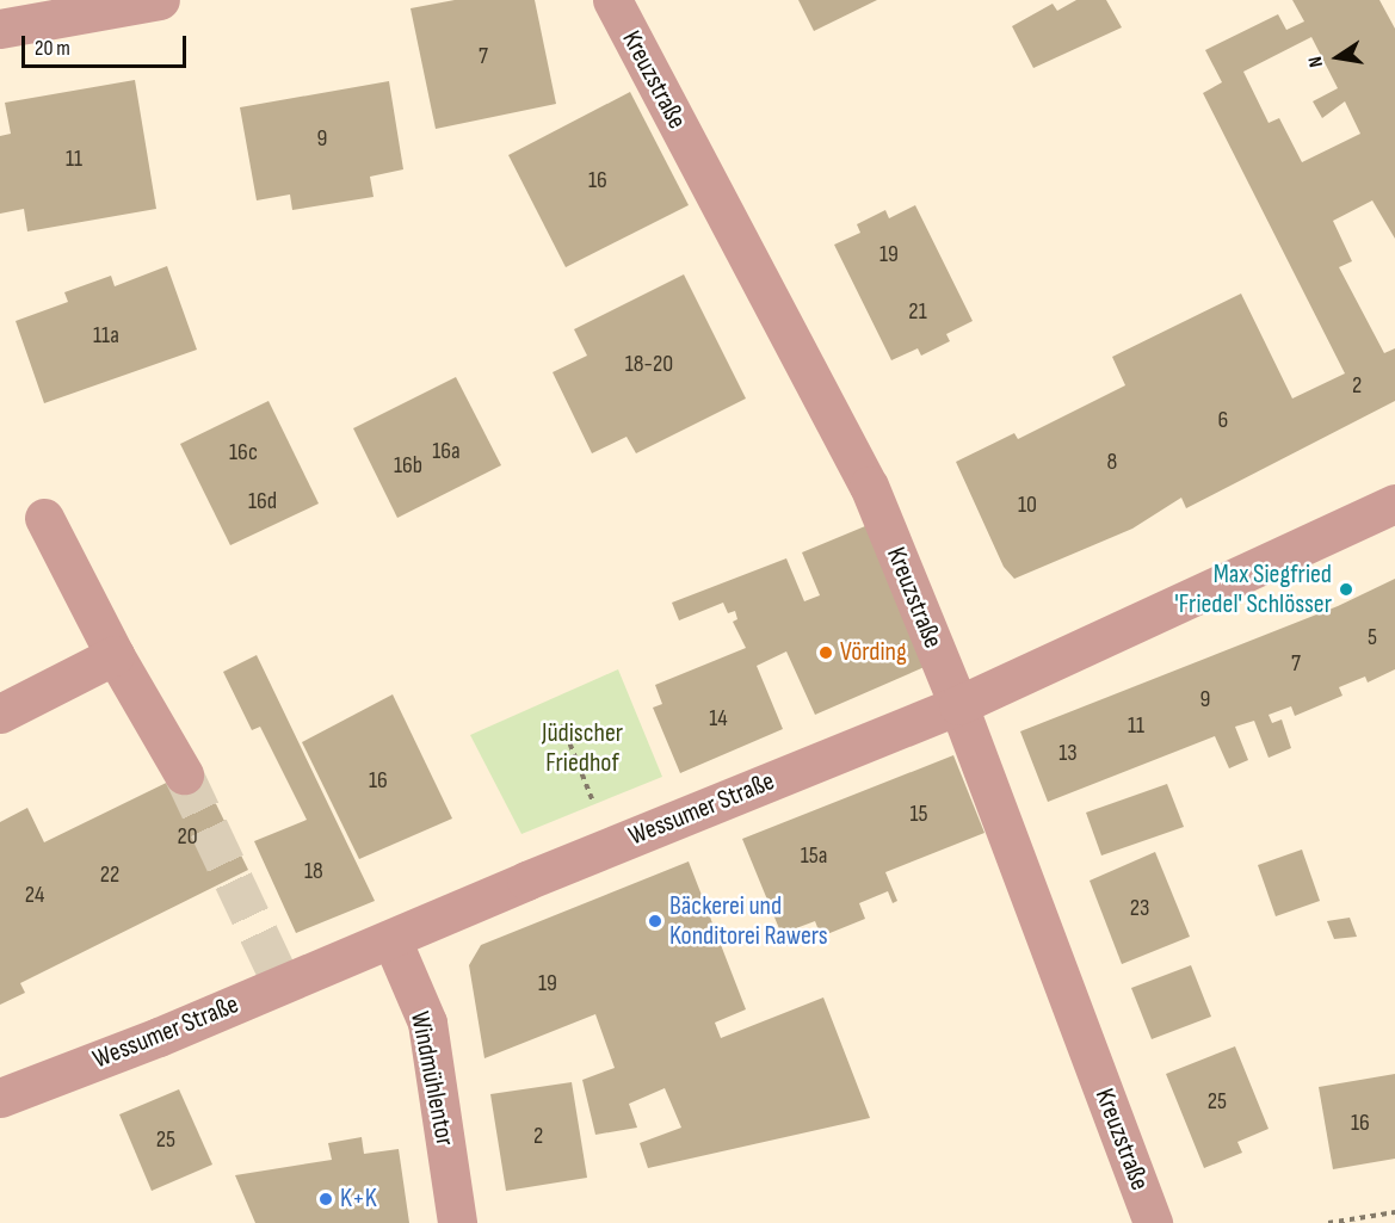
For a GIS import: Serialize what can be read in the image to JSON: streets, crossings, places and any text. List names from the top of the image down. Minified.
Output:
{"streets":{"street":["Kreuzstraße","Wessumer Straße","Windmühlentor"]},"crossings":[["Kreuzstraße","Wessumer Straße"],["Wessumer Straße","Windmühlentor"]],"parks":["Jüdischer Friedhof"],"places":["Max Siegfried 'Friedel' Schlösser","Vörding","Bäckerei und Konditorei Rawers","K+K"],"house_numbers":["7","9","11","16","19","21","11a","18-20","2","6","16a","16c","8","16b","16d","10","5","7","9","14","11","13","16","15","20","15a","18","22","24","23","19","25","16","2","25"],"scale_bar":"20 m","north":"left"}
